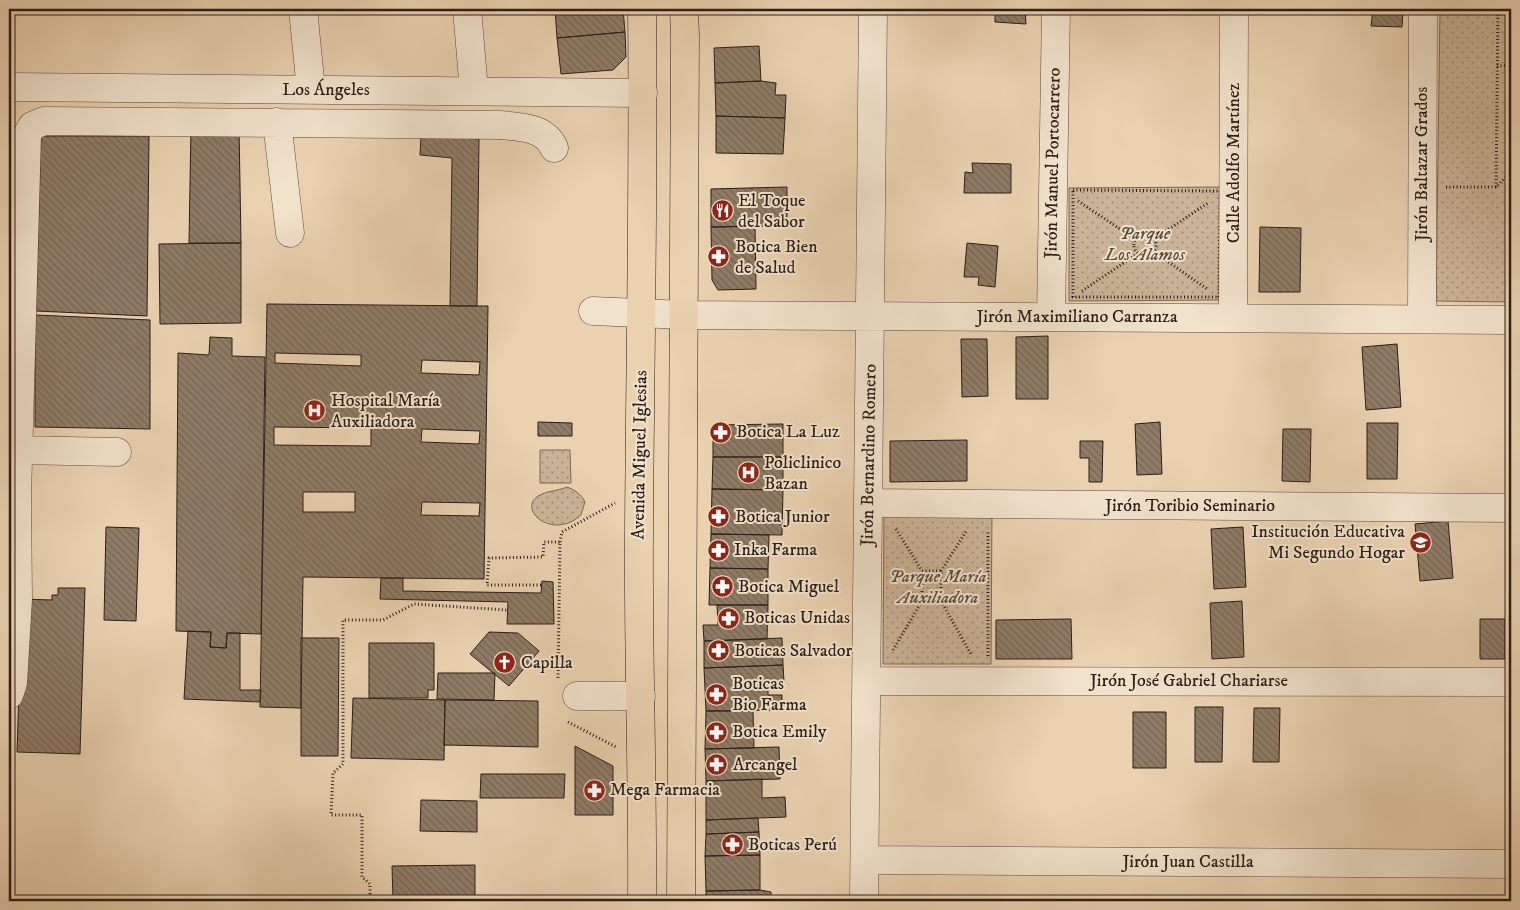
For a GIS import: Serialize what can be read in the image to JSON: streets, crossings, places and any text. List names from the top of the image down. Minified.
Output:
{"streets":{"main road":["Avenida Miguel Iglesias"],"street":["Los Ángeles","Jirón Manuel Portocarrero","Calle Adolfo Martínez","Jirón Baltazar Grados","Jirón Maximiliano Carranza","Jirón Bernardino Romero","Jirón Toribio Seminario","Jirón José Gabriel Chariarse","Jirón Juan Castilla"]},"crossings":[["Los Ángeles","Avenida Miguel Iglesias"],["Jirón Manuel Portocarrero","Jirón Maximiliano Carranza"],["Calle Adolfo Martínez","Jirón Maximiliano Carranza"],["Jirón Baltazar Grados","Jirón Maximiliano Carranza"],["Jirón Maximiliano Carranza","Avenida Miguel Iglesias"],["Jirón Maximiliano Carranza","Jirón Bernardino Romero"],["Jirón Bernardino Romero","Jirón Toribio Seminario"],["Jirón Bernardino Romero","Jirón José Gabriel Chariarse"],["Jirón Bernardino Romero","Jirón Juan Castilla"]],"parks":["Parque Los Alamos","Parque María Auxiliadora"],"places":{"restaurant":["El Toque del Sabor"],"pharmacy":["Botica Bien de Salud","Botica La Luz","Botica Junior","Inka Farma","Botica Miguel","Boticas Unidas","Boticas Salvador","Boticas Bio Farma","Botica Emily","Arcangel","Mega Farmacia","Boticas Perú"],"hospital":["Hospital María Auxiliadora","Policlinico Bazan"],"school or university":["Institución Educativa Mi Segundo Hogar"],"church":["Capilla"]}}
